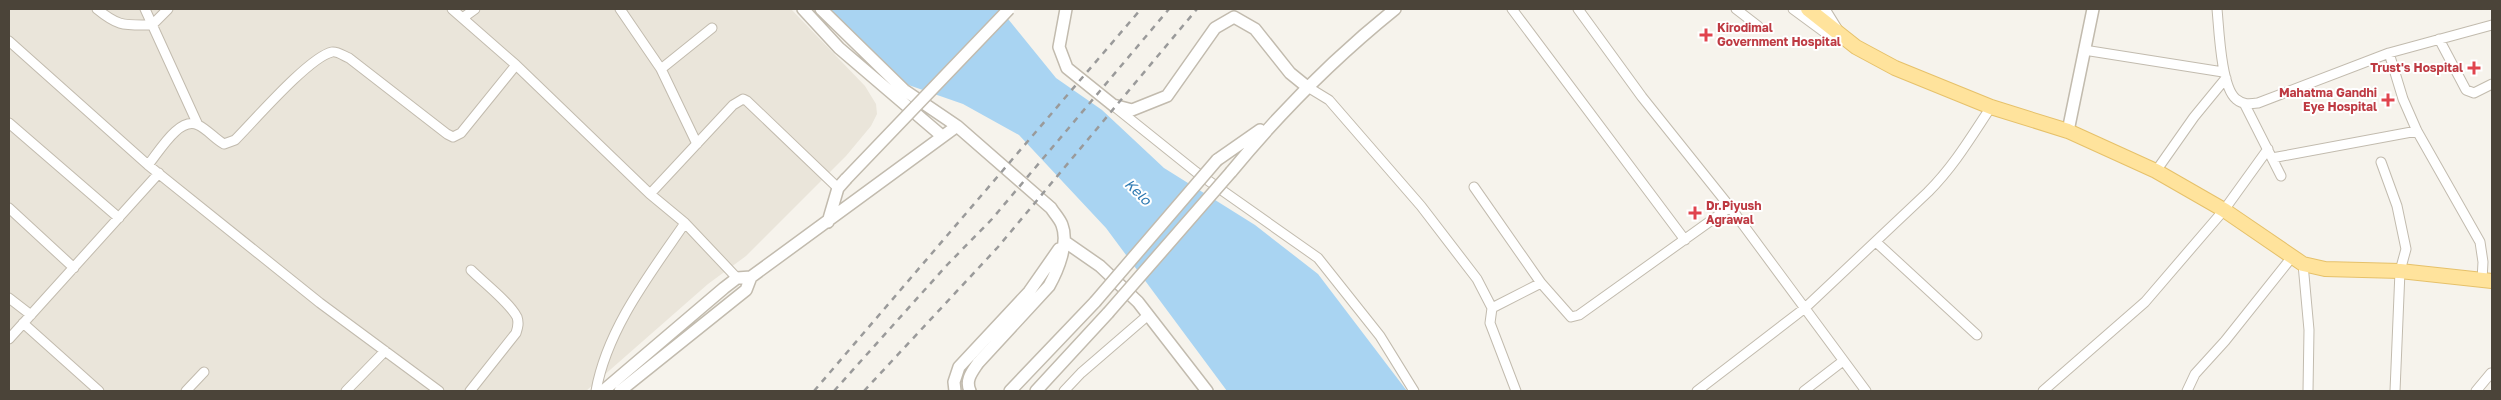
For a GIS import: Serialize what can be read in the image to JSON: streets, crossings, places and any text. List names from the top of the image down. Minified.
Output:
{"water":["Kelo"],"places":{"health":["Kirodimal Government Hospital","Trust's Hospital","Mahatma Gandhi Eye Hospital","Dr.Piyush Agrawal"]}}
